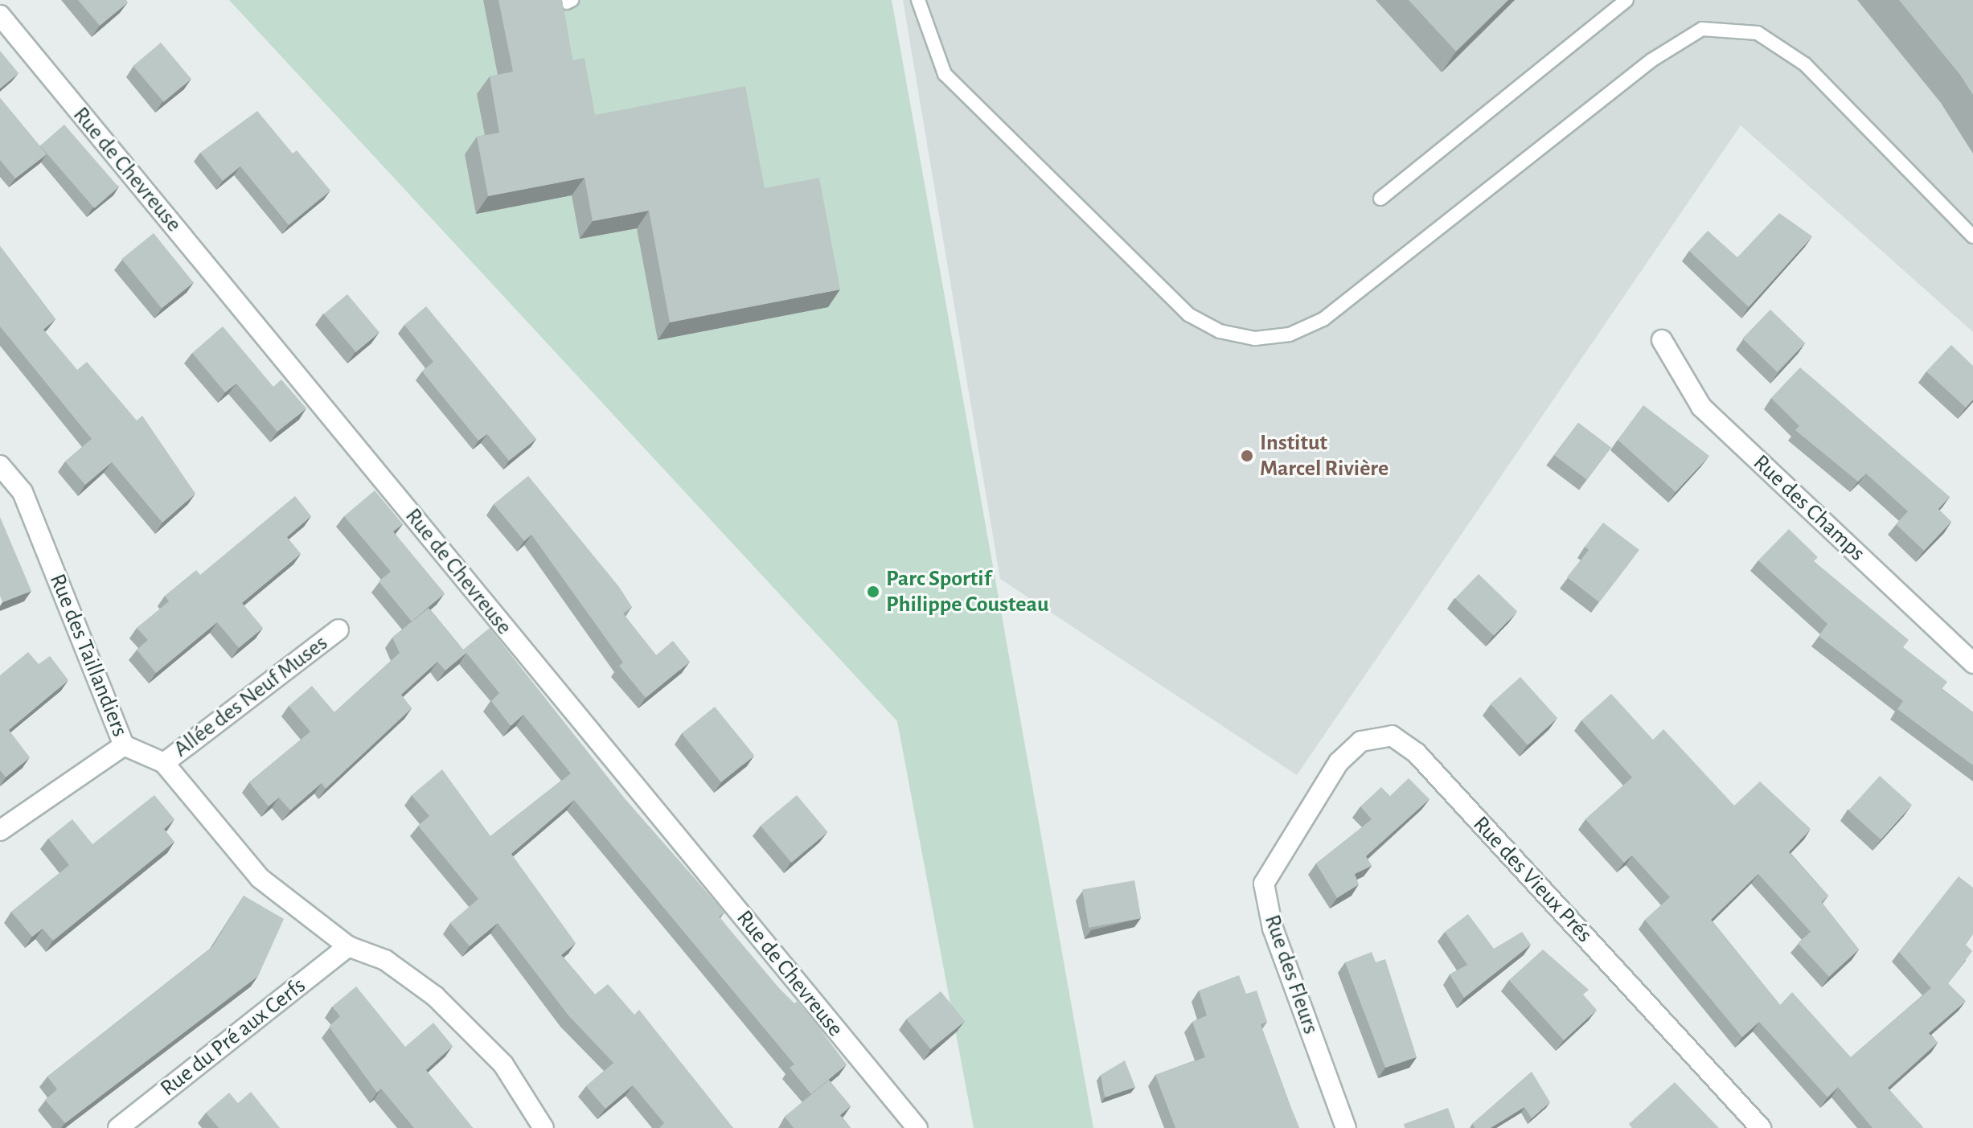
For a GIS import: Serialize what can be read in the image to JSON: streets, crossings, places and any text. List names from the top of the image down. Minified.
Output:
{"streets":{"street":["Rue de Chevreuse","Rue des Champs","Rue des Taillandiers","Allée des Neuf Muses","Rue des Vieux Prés","Rue des Fleurs","Rue du Pré aux Cerfs"]},"crossings":[["Rue des Taillandiers","Allée des Neuf Muses"],["Rue des Taillandiers","Rue du Pré aux Cerfs"],["Rue des Vieux Prés","Rue des Fleurs"]],"places":["Institut Marcel Rivière","Parc Sportif Philippe Cousteau"]}
